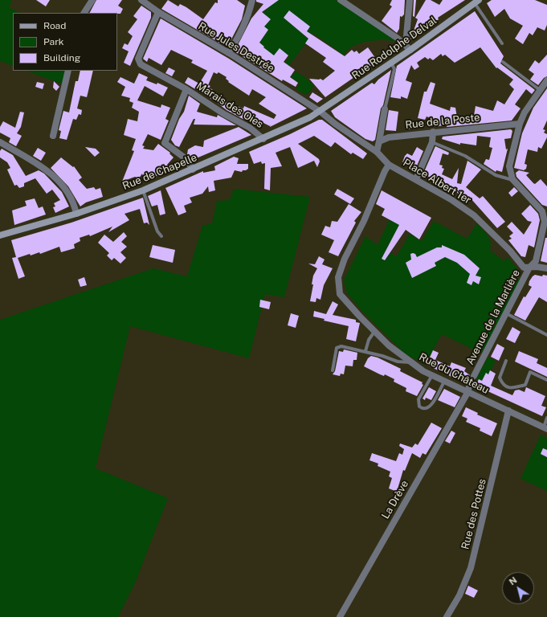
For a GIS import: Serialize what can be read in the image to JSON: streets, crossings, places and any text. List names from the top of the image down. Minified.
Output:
{"streets":{"main road":["Rue Rodolphe Delval","Rue de Chapelle"],"street":["Rue Jules Destrée","Marais des Oies","Rue de la Poste","Place Albert 1er","Avenue de la Marlière","Rue du Château","La Drève","Rue des Pottes"]},"crossings":[["Rue Jules Destrée","Rue Rodolphe Delval"],["Rue Jules Destrée","Rue de Chapelle"],["Rue Jules Destrée","Place Albert 1er"],["Rue Rodolphe Delval","Rue de Chapelle"],["Marais des Oies","Rue de Chapelle"],["Place Albert 1er","Avenue de la Marlière"],["Place Albert 1er","Rue du Château"],["Rue du Château","La Drève"],["Rue du Château","Rue des Pottes"]],"legend":["Road","Park","Building"],"north":"top left"}
